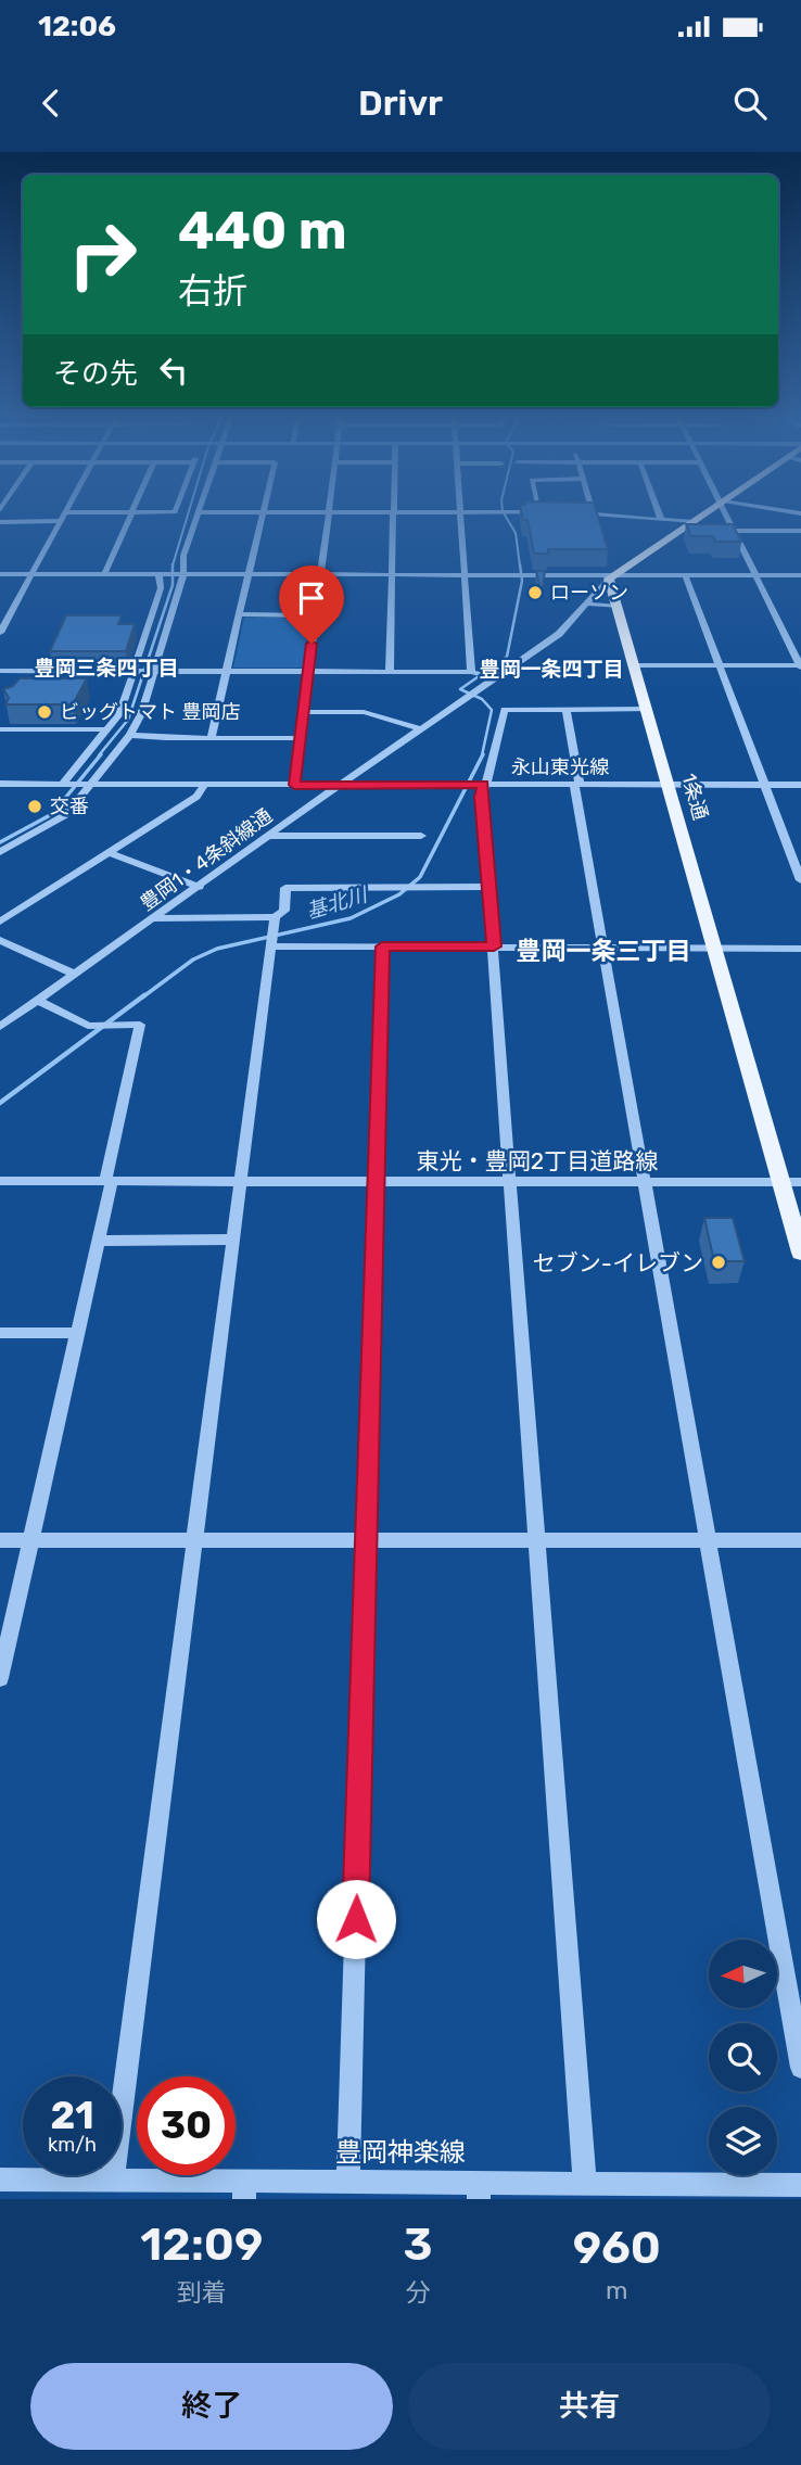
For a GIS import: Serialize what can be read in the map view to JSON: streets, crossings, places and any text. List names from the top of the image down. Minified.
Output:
{"streets":{"main road":["1条通"],"street":["永山東光線","豊岡1・4条斜線通","東光・豊岡2丁目道路線","豊岡神楽線"]},"crossings":[["永山東光線","1条通"],["永山東光線","豊岡1・4条斜線通"],["1条通","豊岡1・4条斜線通"],["1条通","東光・豊岡2丁目道路線"]],"districts":["豊岡三条四丁目","豊岡一条四丁目","豊岡一条三丁目"],"water":["基北川"],"places":["ローソン","ビッグトマト 豊岡店","交番","セブン-イレブン"],"north":"left","page":{"status":"12:06","header":"Drivr","turn":["440 m","右折"],"then":"その先","speed":"21 km/h","limit":"30","eta":["12:09","到着","3","分","960","m"],"buttons":["終了","共有"]}}
